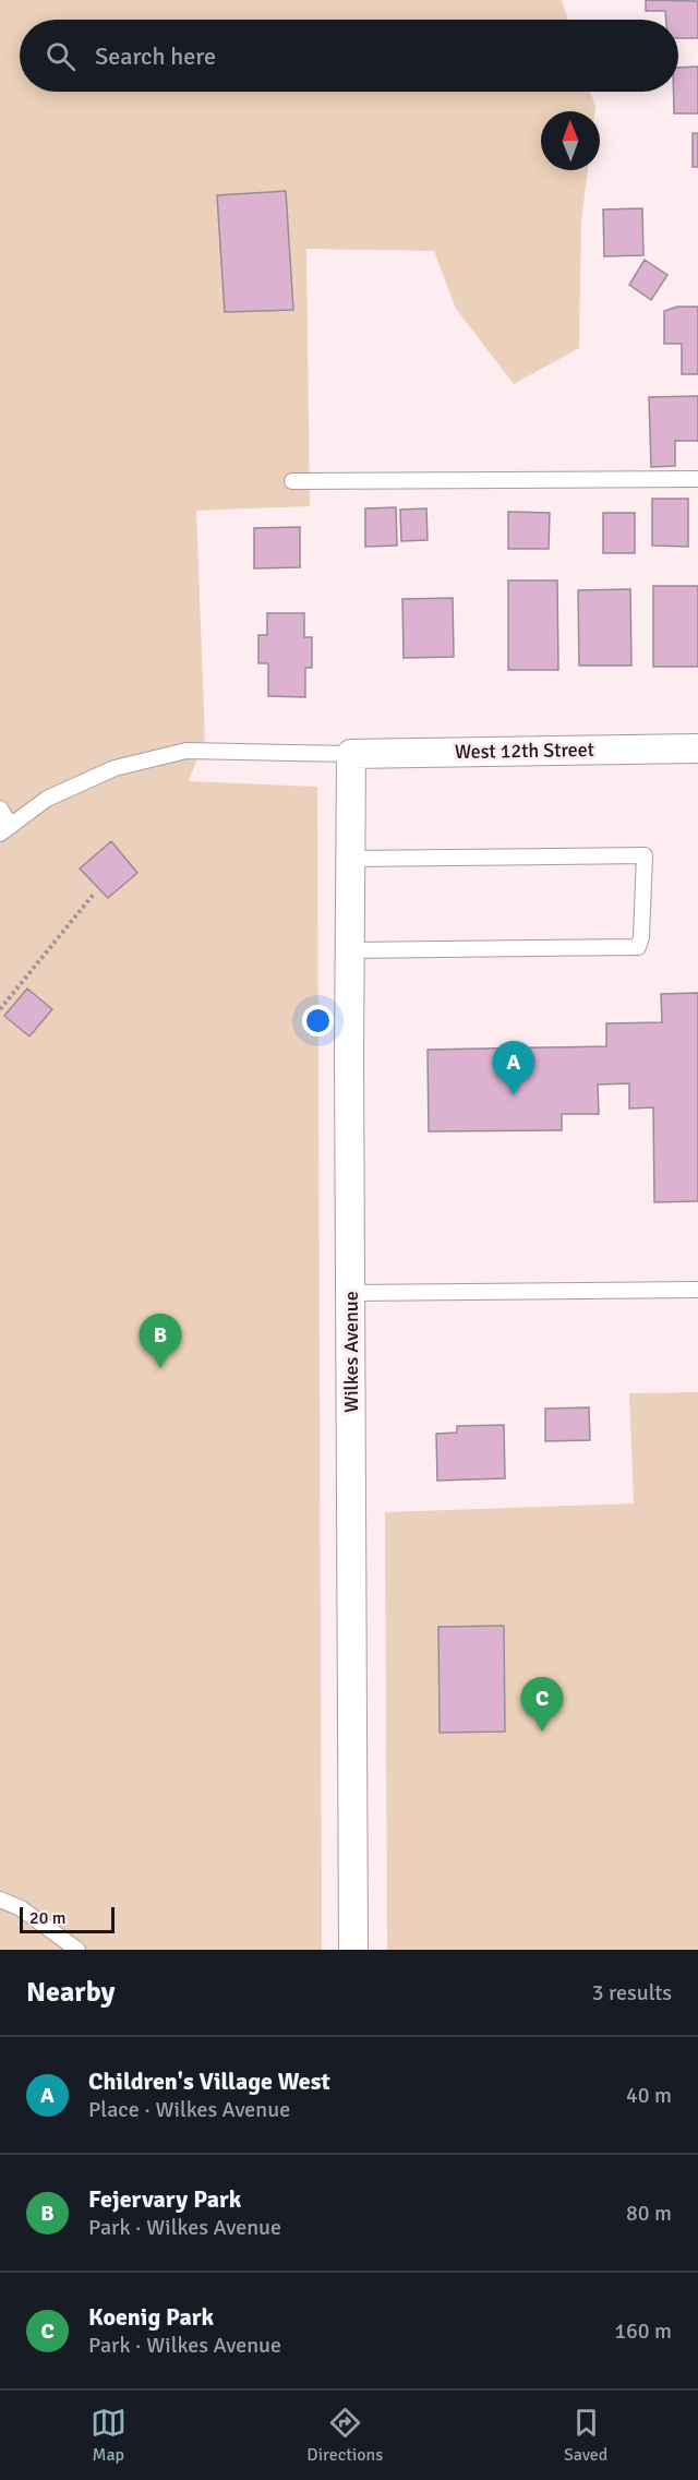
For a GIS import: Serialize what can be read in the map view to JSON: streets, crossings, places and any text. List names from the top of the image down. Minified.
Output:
{"streets":{"street":["West 12th Street","Wilkes Avenue"]},"crossings":[["West 12th Street","Wilkes Avenue"]],"scale_bar":"20 m","north":"top","page":{"search":"Search here","pins":["A","B","C"],"scale":"20 m","heading":["Nearby","3 results"],"list":[{"mark":"A","name":"Children's Village West","note":"Place · Wilkes Avenue","value":"40 m"},{"mark":"B","name":"Fejervary Park","note":"Park · Wilkes Avenue","value":"80 m"},{"mark":"C","name":"Koenig Park","note":"Park · Wilkes Avenue","value":"160 m"}],"nav":["Map","Directions","Saved"]}}
